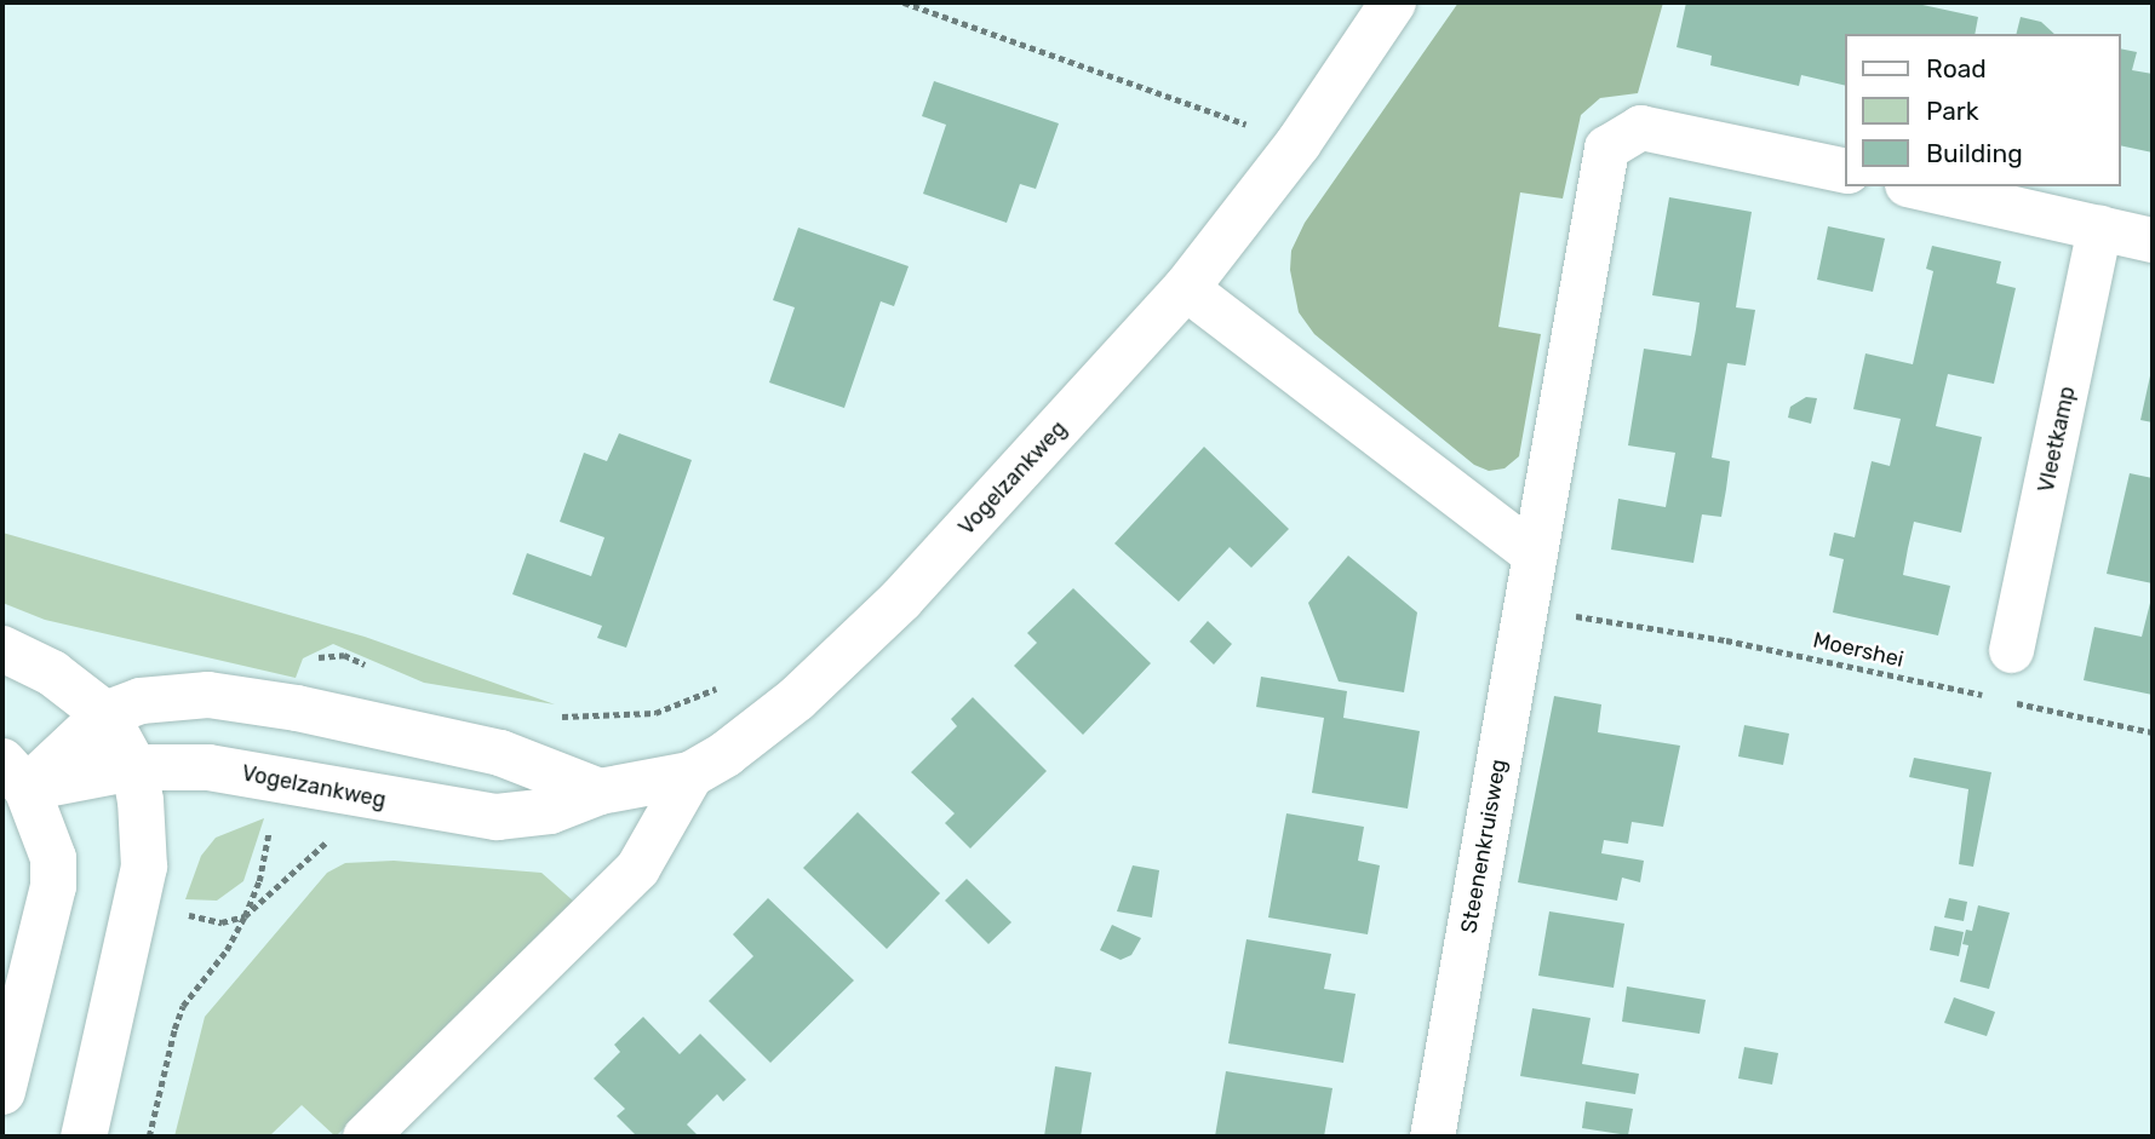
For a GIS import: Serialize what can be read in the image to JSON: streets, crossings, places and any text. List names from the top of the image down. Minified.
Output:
{"streets":{"street":["Vleetkamp","Vogelzankweg","Steenenkruisweg"],"path":["Moershei"]},"legend":["Road","Park","Building"]}
